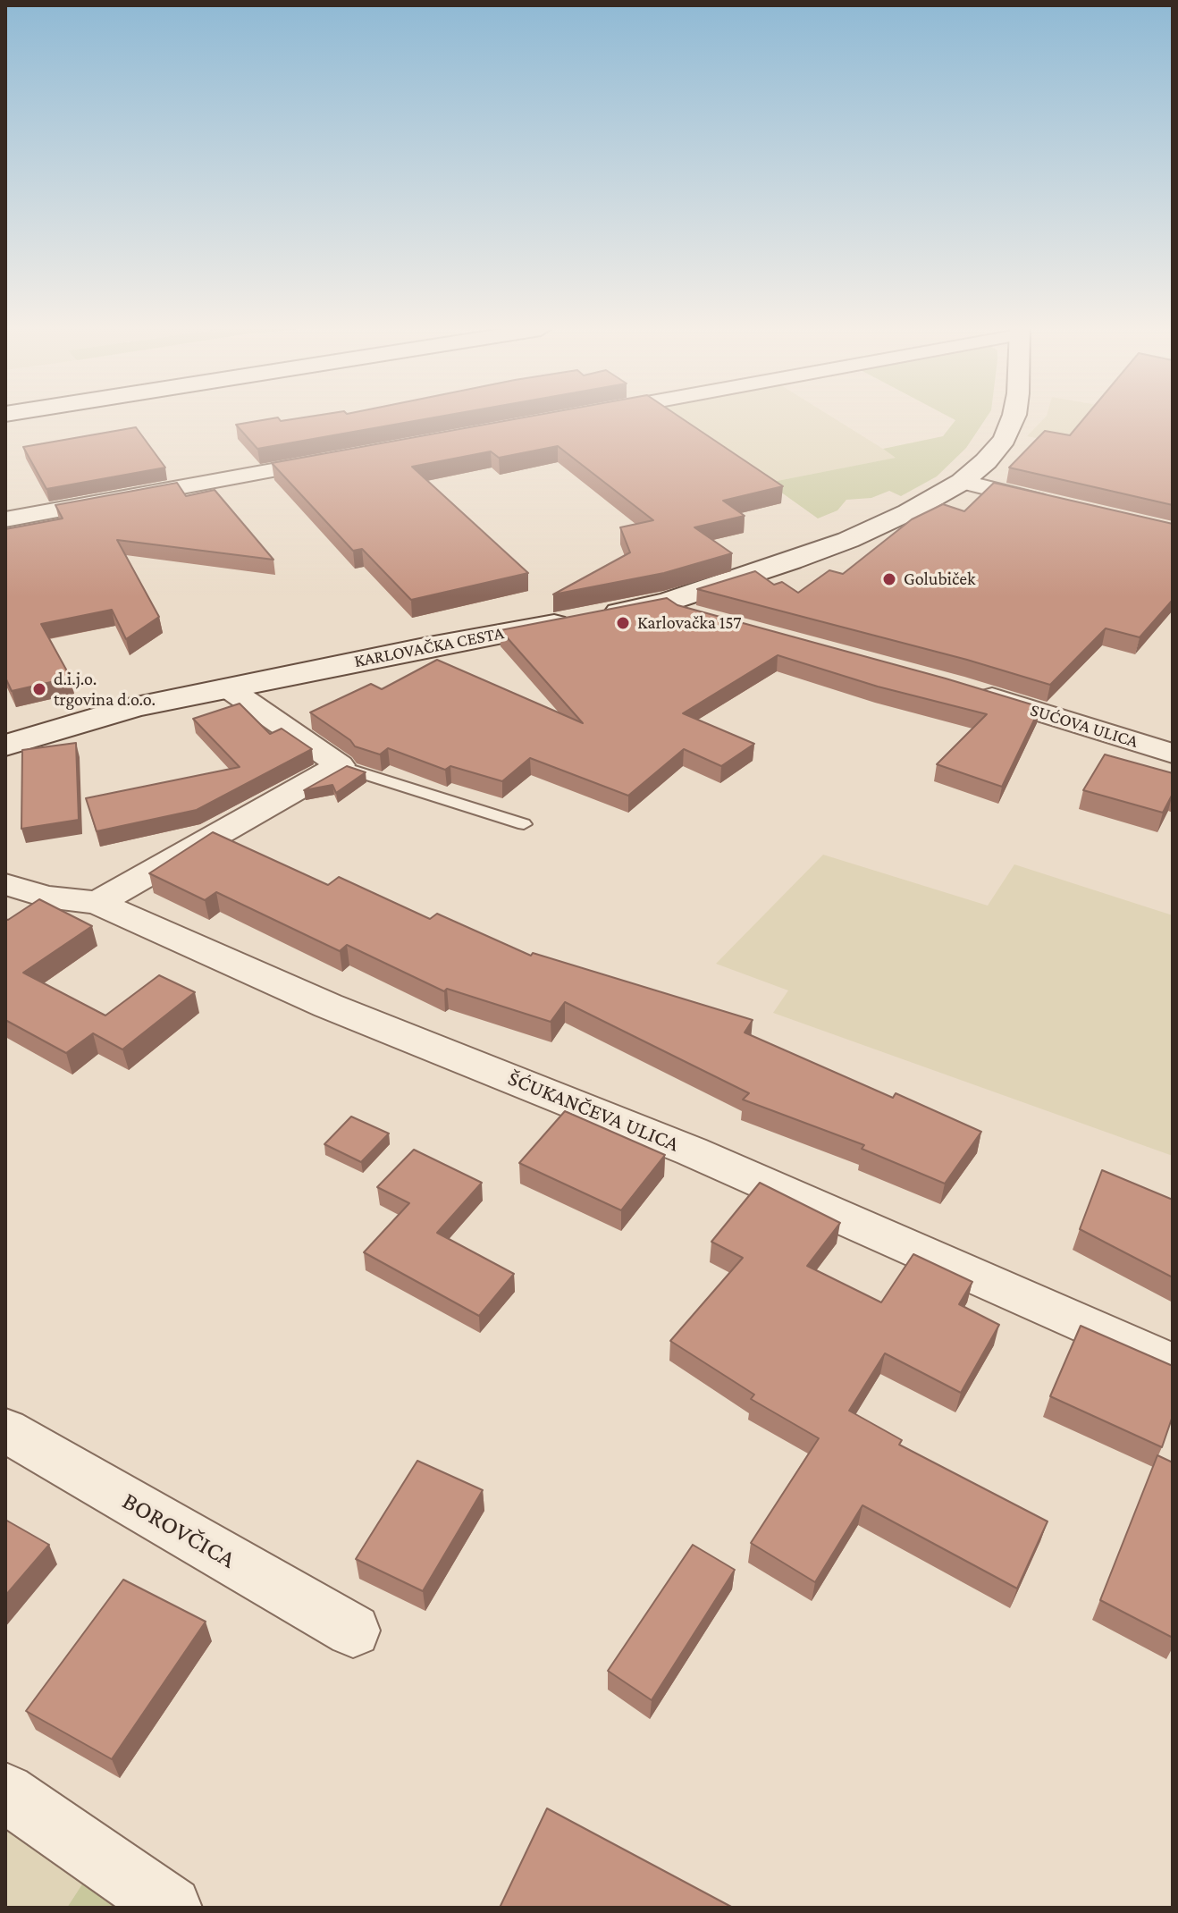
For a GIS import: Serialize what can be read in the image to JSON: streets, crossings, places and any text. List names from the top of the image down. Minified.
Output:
{"streets":{"street":["KARLOVAČKA CESTA","SUĆOVA ULICA","ŠĆUKANČEVA ULICA","BOROVČICA"]},"places":["Golubiček","Karlovačka 157","d.i.j.o. trgovina d.o.o."]}
